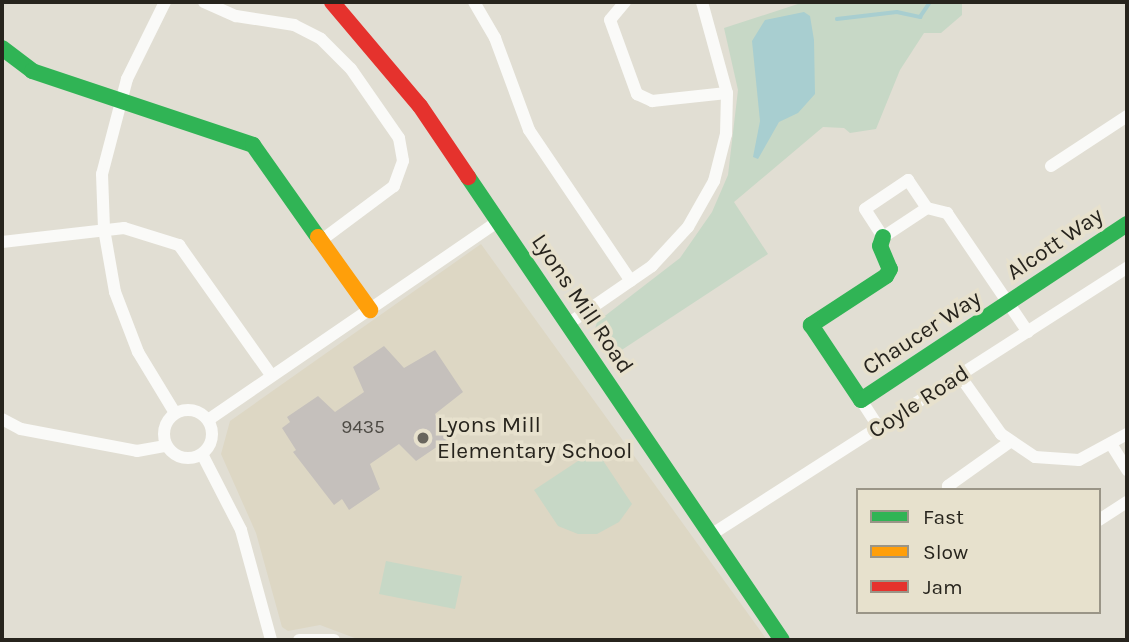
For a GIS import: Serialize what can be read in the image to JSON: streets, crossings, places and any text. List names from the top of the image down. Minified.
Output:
{"streets":{"street":["Alcott Way","Lyons Mill Road","Chaucer Way","Coyle Road"]},"crossings":[["Alcott Way","Chaucer Way"],["Lyons Mill Road","Coyle Road"],["Chaucer Way","Coyle Road"]],"places":["Lyons Mill Elementary School"],"house_numbers":["9435"],"legend":["Fast","Slow","Jam"]}
